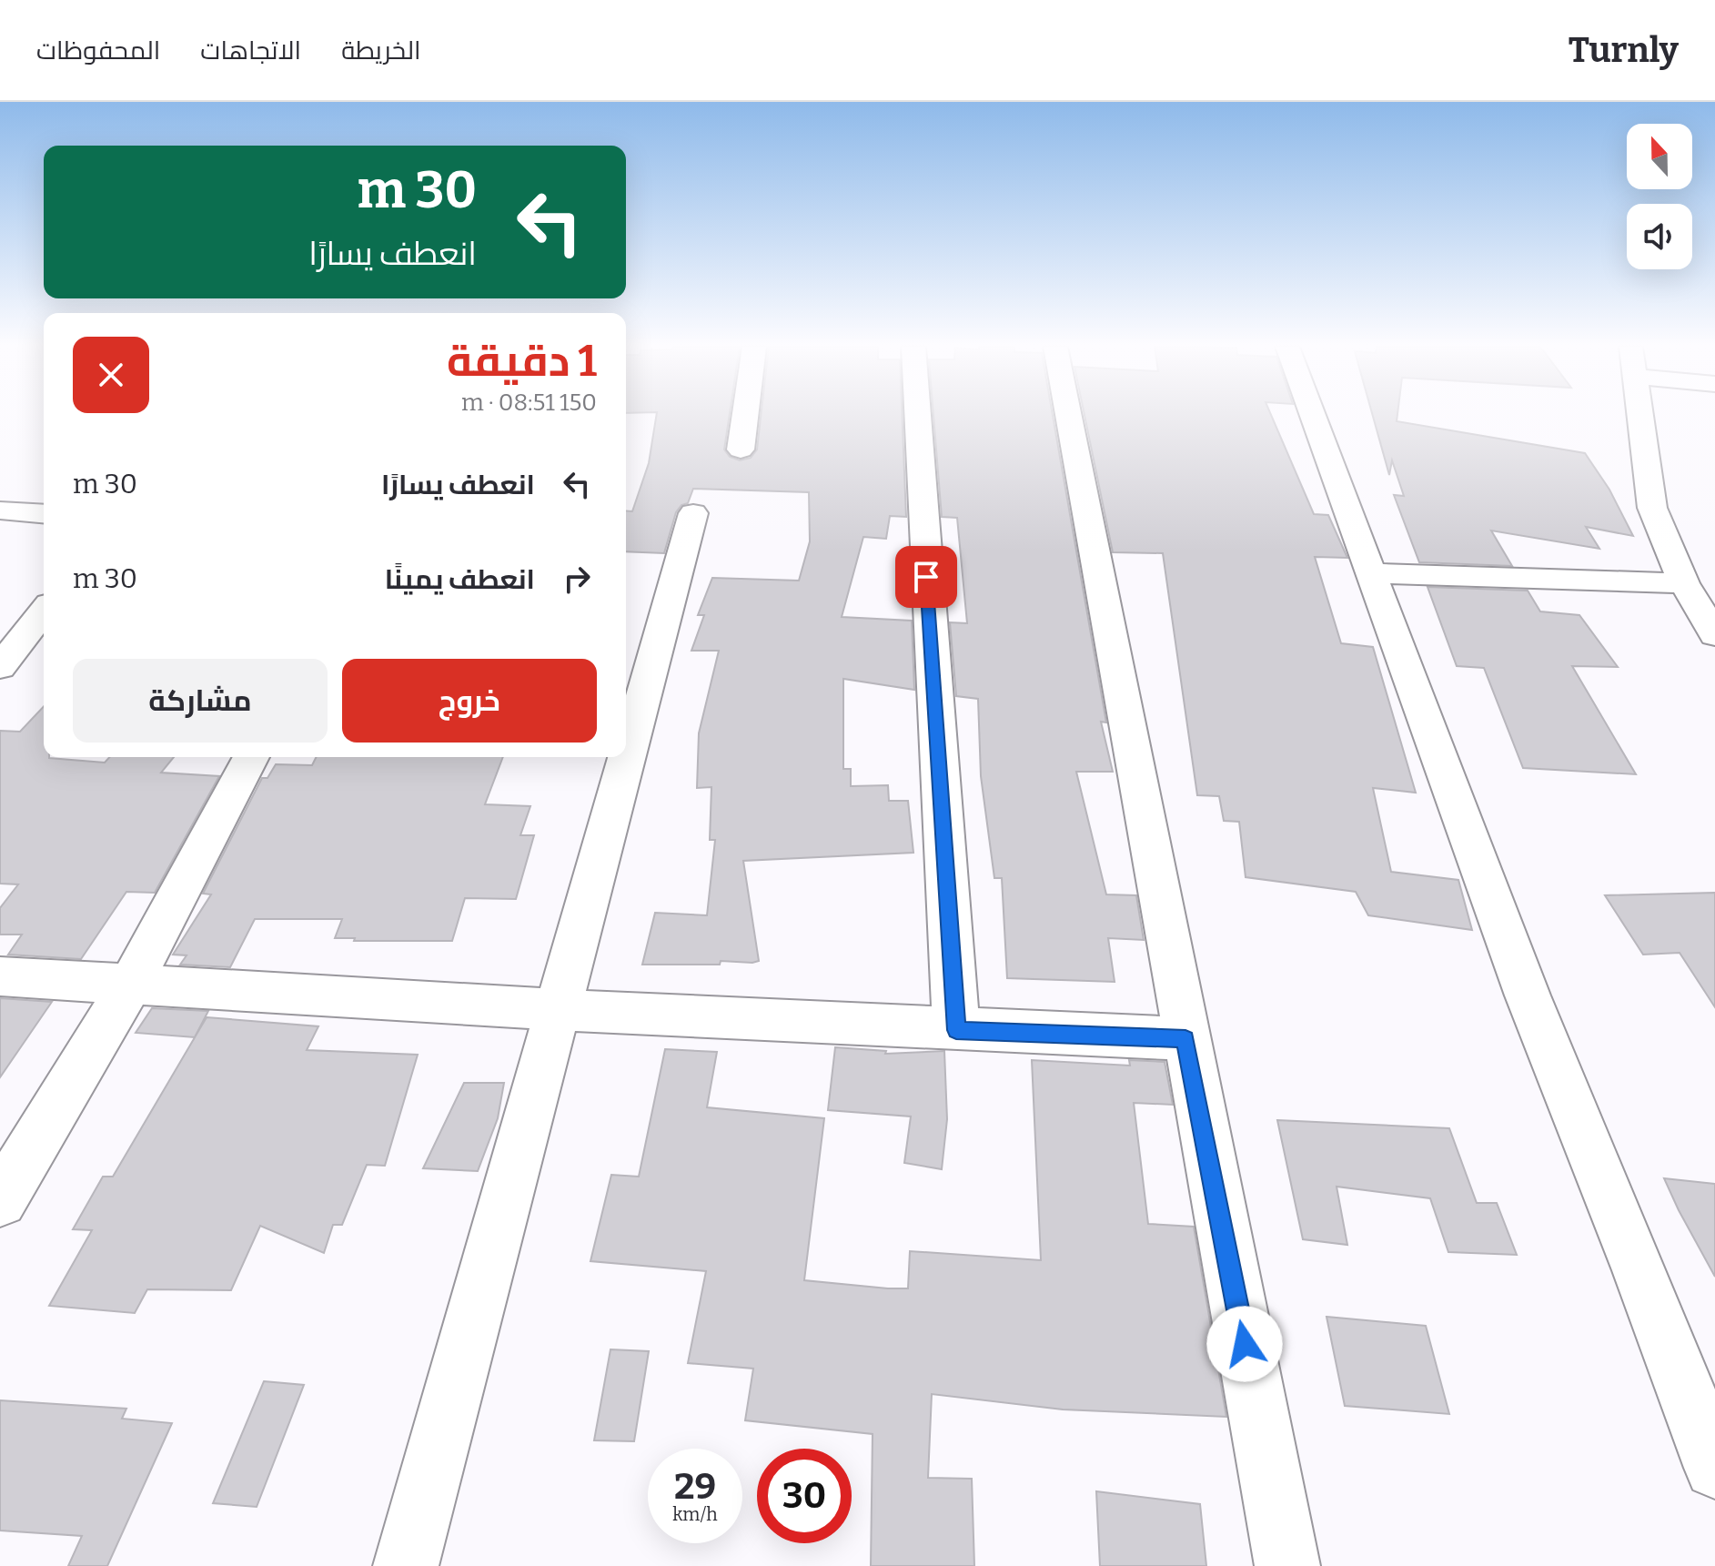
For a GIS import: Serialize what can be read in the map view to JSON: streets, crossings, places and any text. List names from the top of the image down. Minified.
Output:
{"north":"top","page":{"header":"Turnly","nav":["الخريطة","الاتجاهات","المحفوظات"],"turn":["30 m","انعطف يسارًا"],"heading":["1 دقيقة","150 m · 08:51"],"list":[{"name":"انعطف يسارًا","value":"30 m"},{"name":"انعطف يمينًا","value":"30 m"}],"buttons":["خروج","مشاركة"],"speed":"29 km/h","limit":"30"}}
